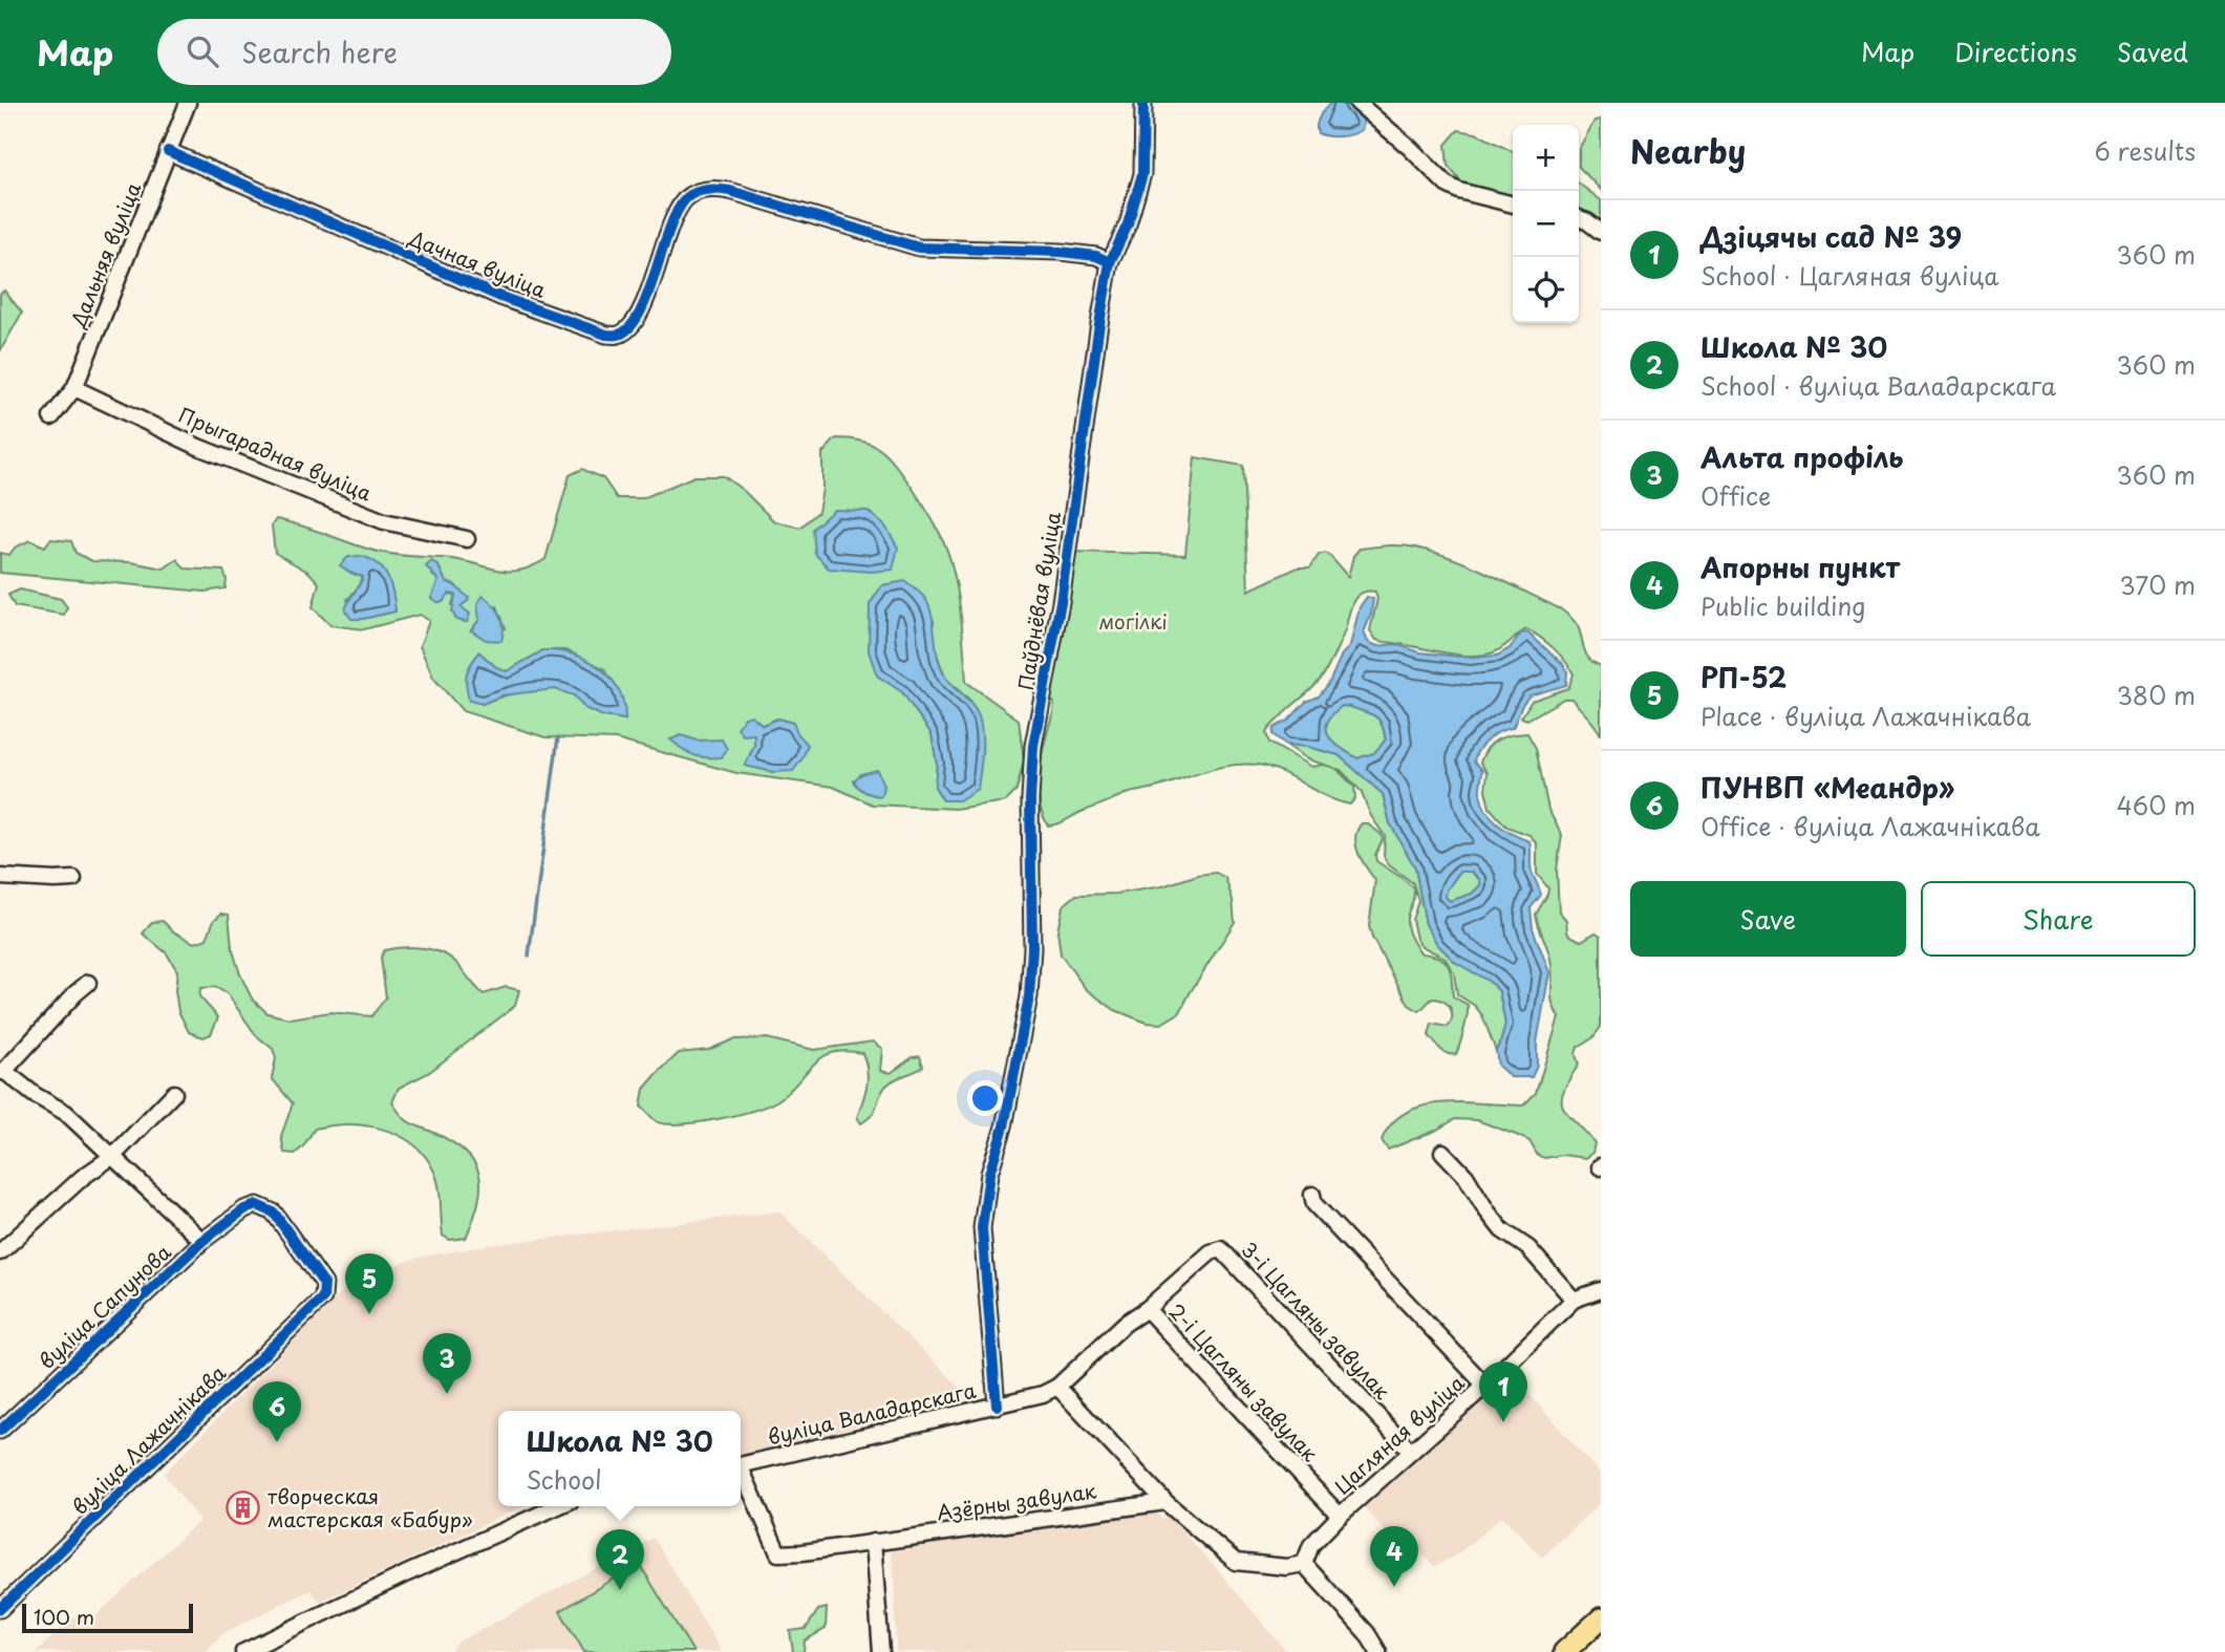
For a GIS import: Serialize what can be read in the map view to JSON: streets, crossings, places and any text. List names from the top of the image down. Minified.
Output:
{"streets":{"street":["Дальняя вуліца","Дачная вуліца","Прыгарадная вуліца","Паўднёвая вуліца","вуліца Сапунова","3-і Цагляны завулак","2-і Цагляны завулак","вуліца Валадарскага","Цагляная вуліца","вуліца Лажачнікава","Азёрны завулак"]},"crossings":[["Дальняя вуліца","Дачная вуліца"],["Дальняя вуліца","Прыгарадная вуліца"],["Дачная вуліца","Паўднёвая вуліца"],["Паўднёвая вуліца","вуліца Валадарскага"],["вуліца Сапунова","вуліца Лажачнікава"],["3-і Цагляны завулак","2-і Цагляны завулак"],["3-і Цагляны завулак","Цагляная вуліца"],["2-і Цагляны завулак","Цагляная вуліца"]],"parks":["могілкі"],"places":{"building":["творческая мастерская «Бабур»"]},"scale_bar":"100 m","page":{"header":"Map","search":"Search here","nav":["Map","Directions","Saved"],"heading":["Nearby","6 results"],"map_buttons":["+","−"],"list":[{"mark":"1","name":"Дзіцячы сад № 39","note":"School · Цагляная вуліца","value":"360 m"},{"mark":"2","name":"Школа № 30","note":"School · вуліца Валадарскага","value":"360 m"},{"mark":"3","name":"Альта профіль","note":"Office","value":"360 m"},{"mark":"4","name":"Апорны пункт","note":"Public building","value":"370 m"},{"mark":"5","name":"РП-52","note":"Place · вуліца Лажачнікава","value":"380 m"},{"mark":"6","name":"ПУНВП «Меандр»","note":"Office · вуліца Лажачнікава","value":"460 m"}],"buttons":["Save","Share"],"pins":["5","3","1","6","4","2"],"popup":["Школа № 30","School"],"scale":"100 m"}}
